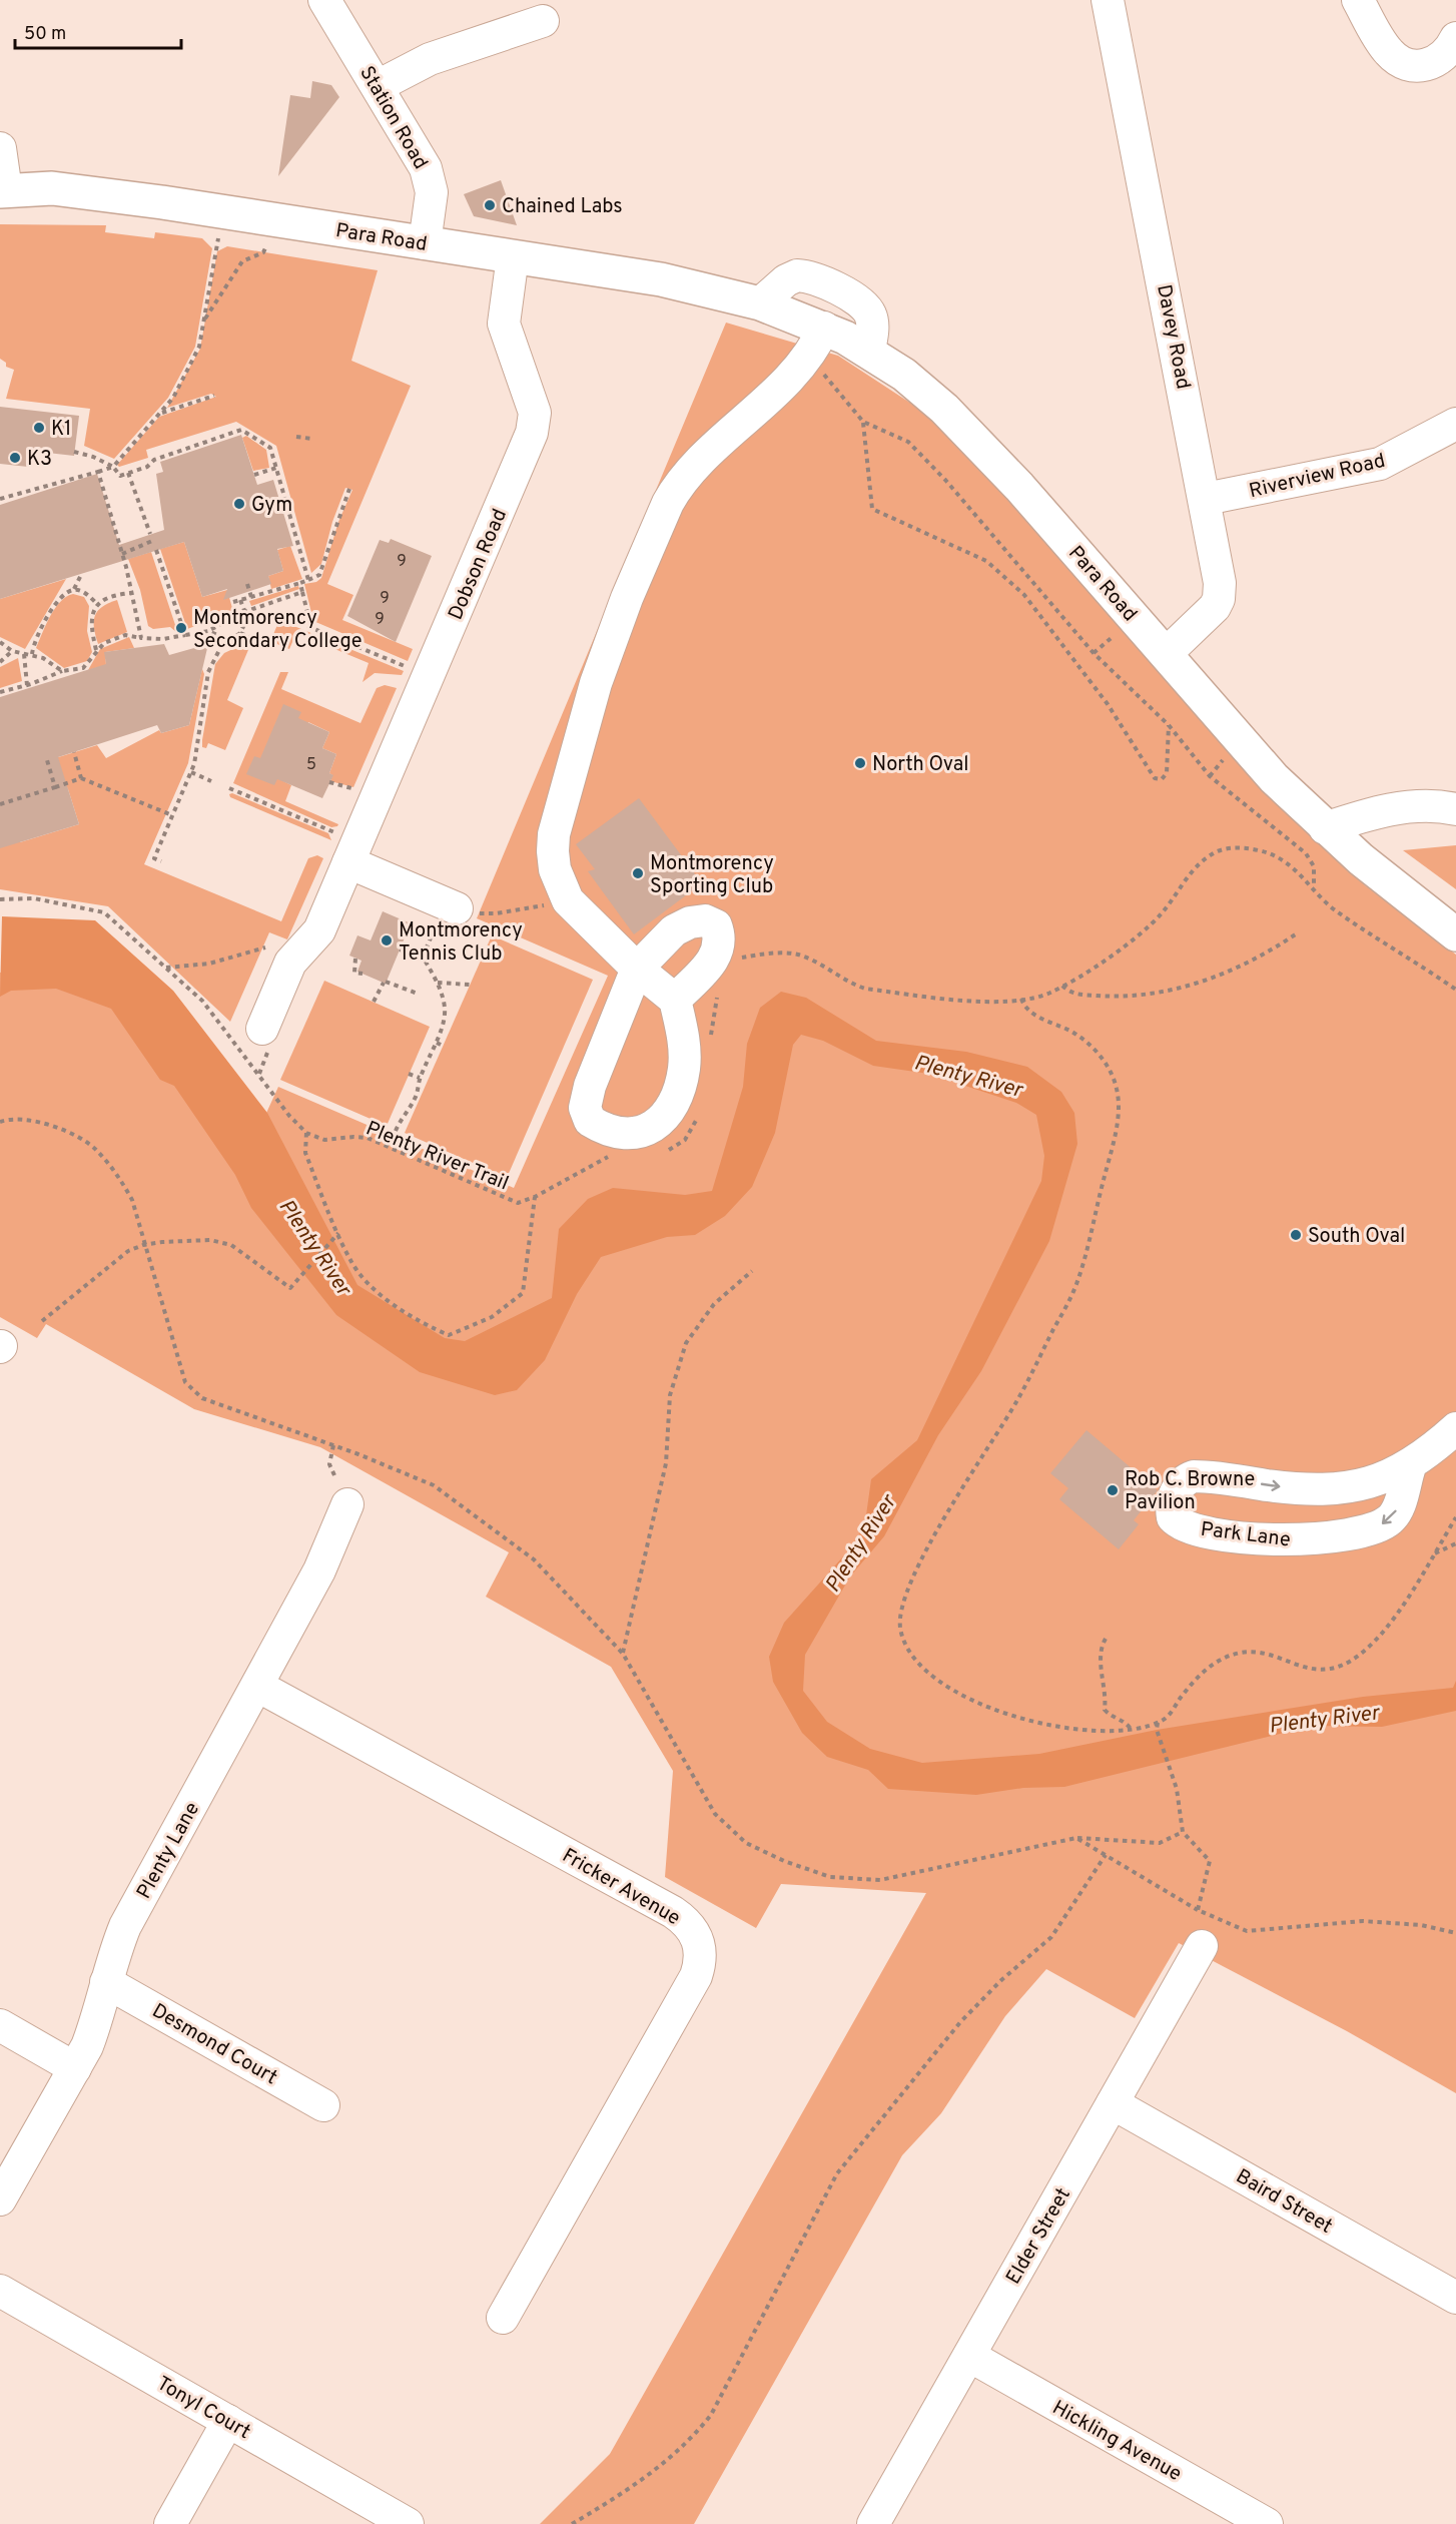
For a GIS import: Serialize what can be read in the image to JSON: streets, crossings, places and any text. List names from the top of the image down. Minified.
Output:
{"streets":{"main road":["Para Road"],"street":["Station Road","Davey Road","Riverview Road","Dobson Road","Park Lane","Plenty Lane","Fricker Avenue","Desmond Court","Baird Street","Elder Street","Tonyl Court","Hickling Avenue"],"path":["Plenty River Trail"]},"crossings":[["Station Road","Para Road"],["Para Road","Davey Road"],["Para Road","Dobson Road"],["Davey Road","Riverview Road"],["Plenty Lane","Fricker Avenue"],["Plenty Lane","Desmond Court"],["Baird Street","Elder Street"],["Elder Street","Hickling Avenue"]],"water":["Plenty River"],"places":["Chained Labs","K1","K3","Gym","Montmorency Secondary College","North Oval","Montmorency Sporting Club","Montmorency Tennis Club","South Oval","Rob C. Browne Pavilion"],"house_numbers":["9","9","9","5"],"scale_bar":"50 m"}
